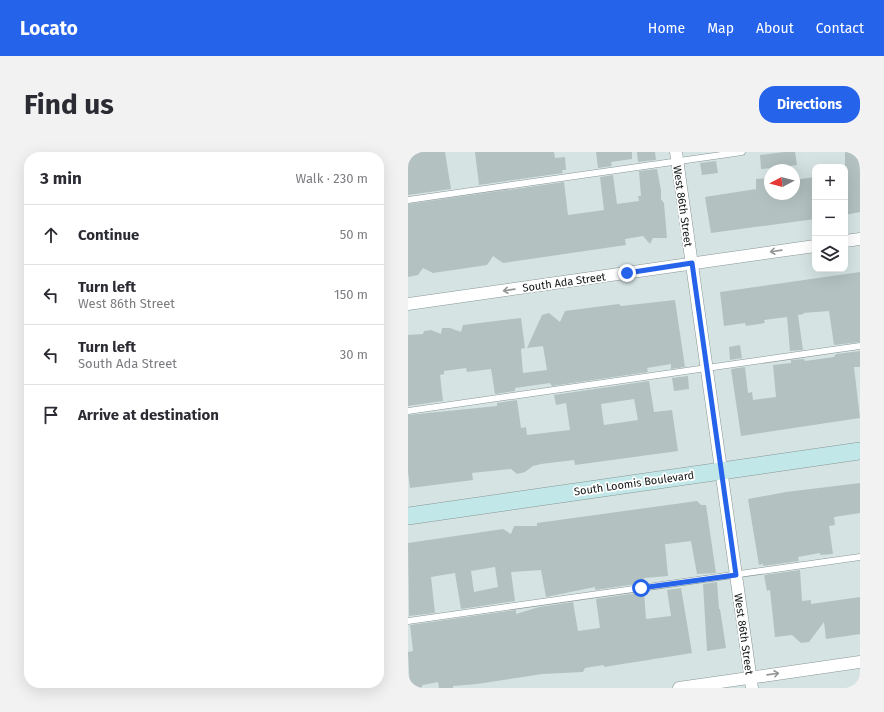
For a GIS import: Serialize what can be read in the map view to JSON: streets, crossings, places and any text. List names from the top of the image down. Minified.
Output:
{"streets":{"street":["West 86th Street","South Ada Street","South Loomis Boulevard"]},"crossings":[["West 86th Street","South Ada Street"],["West 86th Street","South Loomis Boulevard"]],"one_way":["South Ada Street"],"north":"left","page":{"header":"Locato","nav":["Home","Map","About","Contact"],"buttons":"Directions","title":"Find us","heading":["3 min","Walk · 230 m"],"map_buttons":["+","−"],"list":[["Continue","50 m"],["Turn left","West 86th Street","150 m"],["Turn left","South Ada Street","30 m"],"Arrive at destination"]}}
